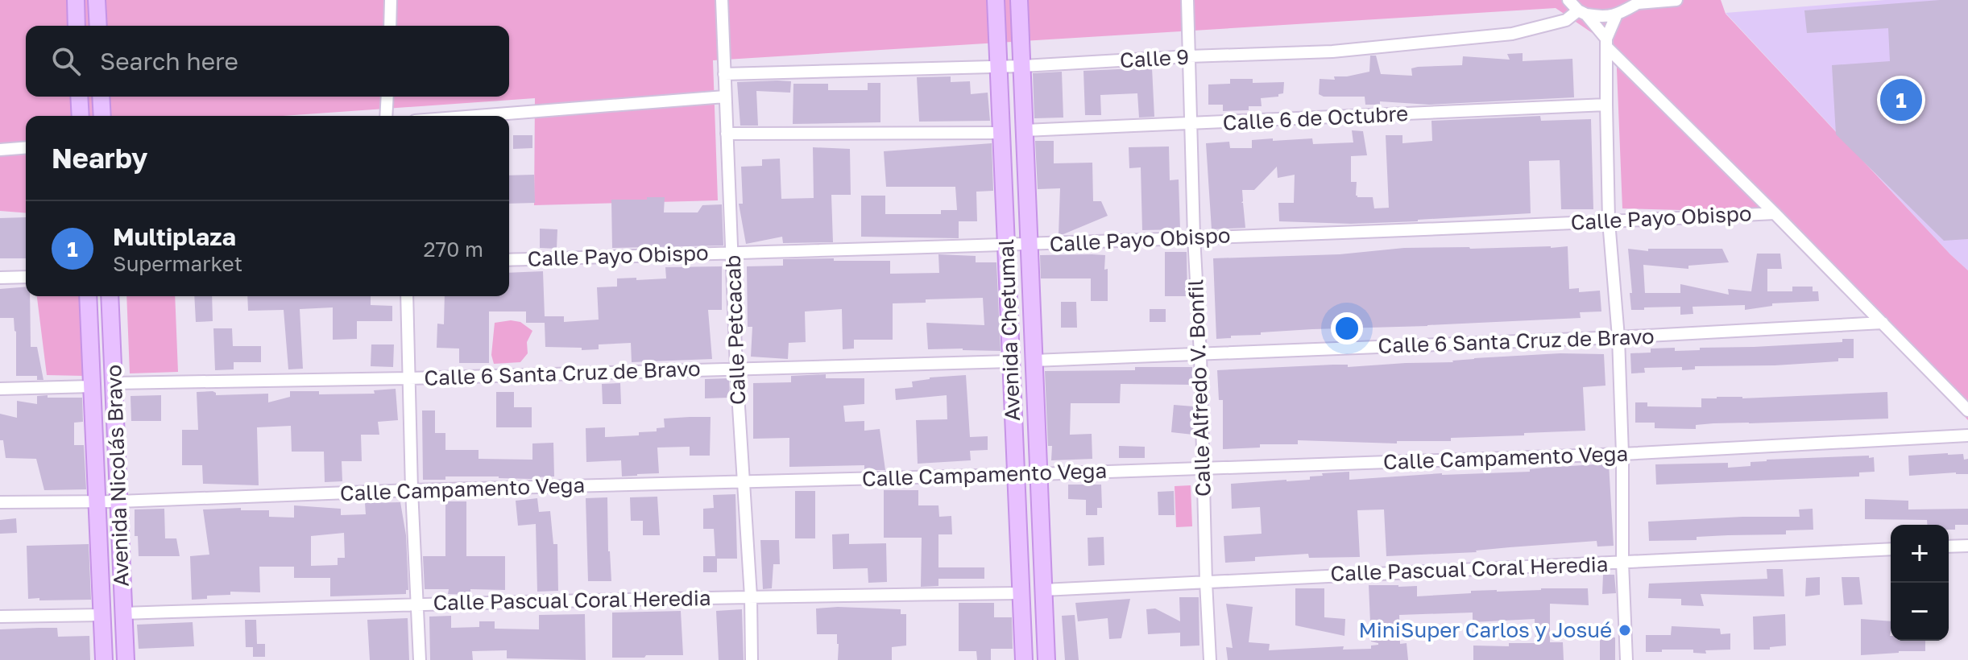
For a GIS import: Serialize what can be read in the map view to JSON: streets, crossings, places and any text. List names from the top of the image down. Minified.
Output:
{"streets":{"main road":["Avenida Chetumal","Avenida Nicolás Bravo"],"street":["Calle 9","Calle 6 de Octubre","Calle Payo Obispo","Calle Petcacab","Calle 6 Santa Cruz de Bravo","Calle Alfredo V. Bonfil","Calle Campamento Vega","Calle Pascual Coral Heredia"]},"crossings":[["Calle 9","Calle Petcacab"],["Calle 9","Avenida Chetumal"],["Calle 9","Calle Alfredo V. Bonfil"],["Calle 6 de Octubre","Avenida Chetumal"],["Calle 6 de Octubre","Calle Alfredo V. Bonfil"],["Calle Payo Obispo","Calle Petcacab"],["Calle Payo Obispo","Avenida Chetumal"],["Calle Payo Obispo","Calle Alfredo V. Bonfil"],["Calle Petcacab","Calle 6 Santa Cruz de Bravo"],["Calle Petcacab","Calle Campamento Vega"],["Calle Petcacab","Calle Pascual Coral Heredia"],["Avenida Chetumal","Calle 6 Santa Cruz de Bravo"],["Avenida Chetumal","Calle Campamento Vega"],["Avenida Chetumal","Calle Pascual Coral Heredia"],["Calle 6 Santa Cruz de Bravo","Calle Alfredo V. Bonfil"],["Calle 6 Santa Cruz de Bravo","Avenida Nicolás Bravo"],["Calle Alfredo V. Bonfil","Calle Campamento Vega"],["Calle Alfredo V. Bonfil","Calle Pascual Coral Heredia"],["Calle Campamento Vega","Avenida Nicolás Bravo"],["Avenida Nicolás Bravo","Calle Pascual Coral Heredia"]],"places":["MiniSuper Carlos y Josué"],"page":{"search":"Search here","pins":"1","heading":"Nearby","list":[{"mark":"1","name":"Multiplaza","note":"Supermarket","value":"270 m"}],"map_buttons":["+","−"]}}
